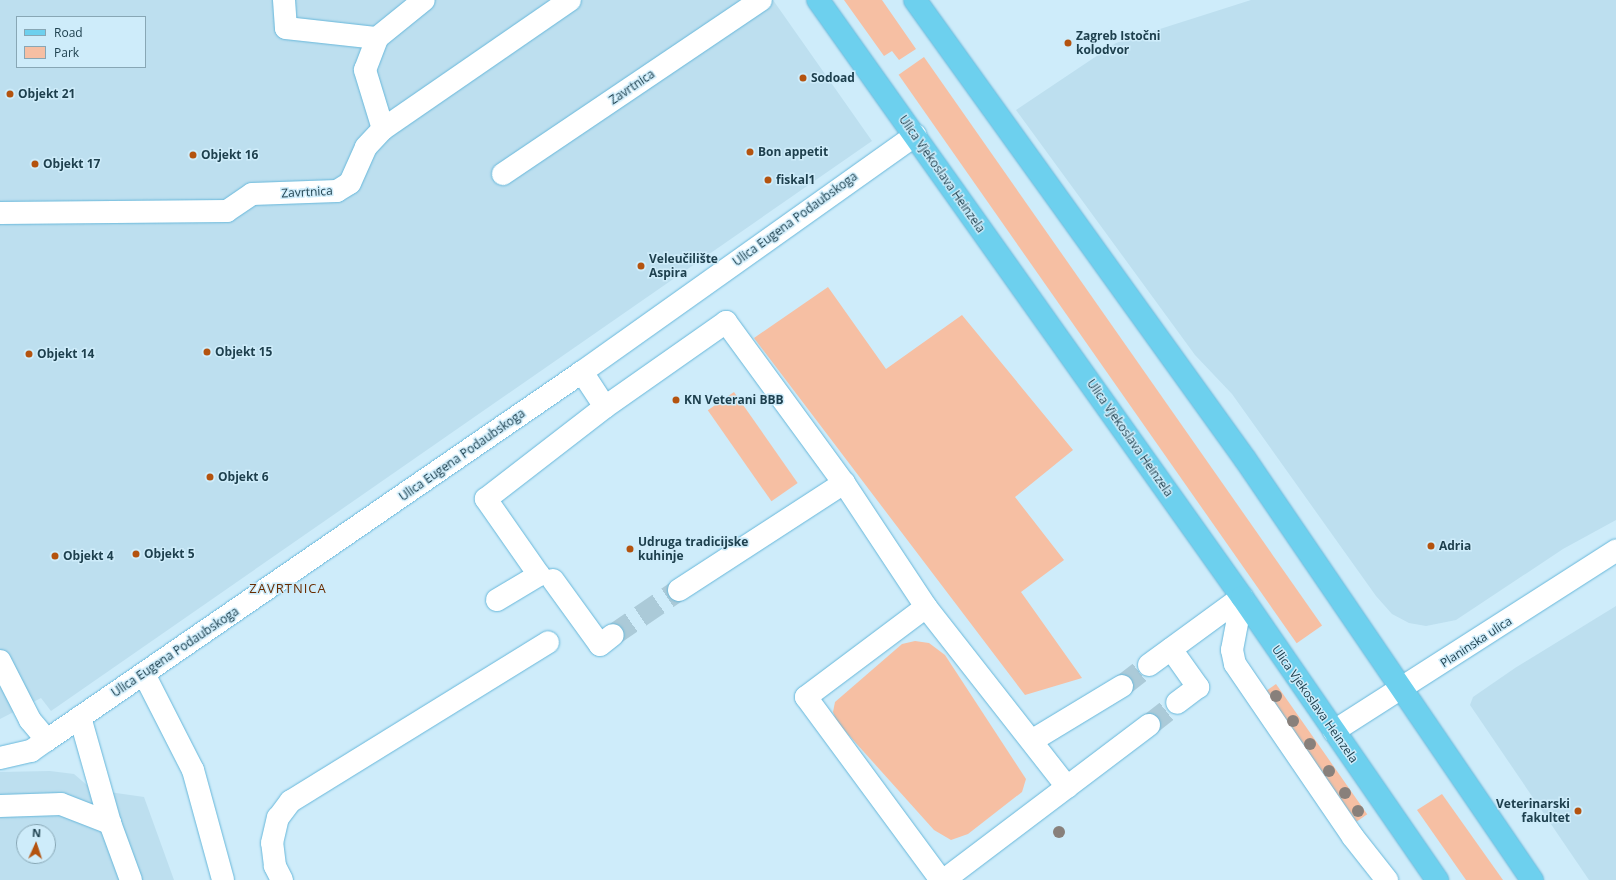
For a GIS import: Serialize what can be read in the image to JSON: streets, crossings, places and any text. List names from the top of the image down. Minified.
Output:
{"streets":{"main road":["Ulica Vjekoslava Heinzela"],"street":["Zavrtnica","Ulica Eugena Podaubskoga","Planinska ulica"]},"crossings":[["Ulica Vjekoslava Heinzela","Ulica Eugena Podaubskoga"],["Ulica Vjekoslava Heinzela","Planinska ulica"]],"districts":["ZAVRTNICA"],"places":["Zagreb Istočni kolodvor","Sodoad","Objekt 21","Bon appetit","Objekt 16","Objekt 17","fiskal1","Veleučilište Aspira","Objekt 15","Objekt 14","KN Veterani BBB","Objekt 6","Adria","Udruga tradicijske kuhinje","Objekt 5","Objekt 4","Veterinarski fakultet"],"legend":["Road","Park"],"north":"top"}
